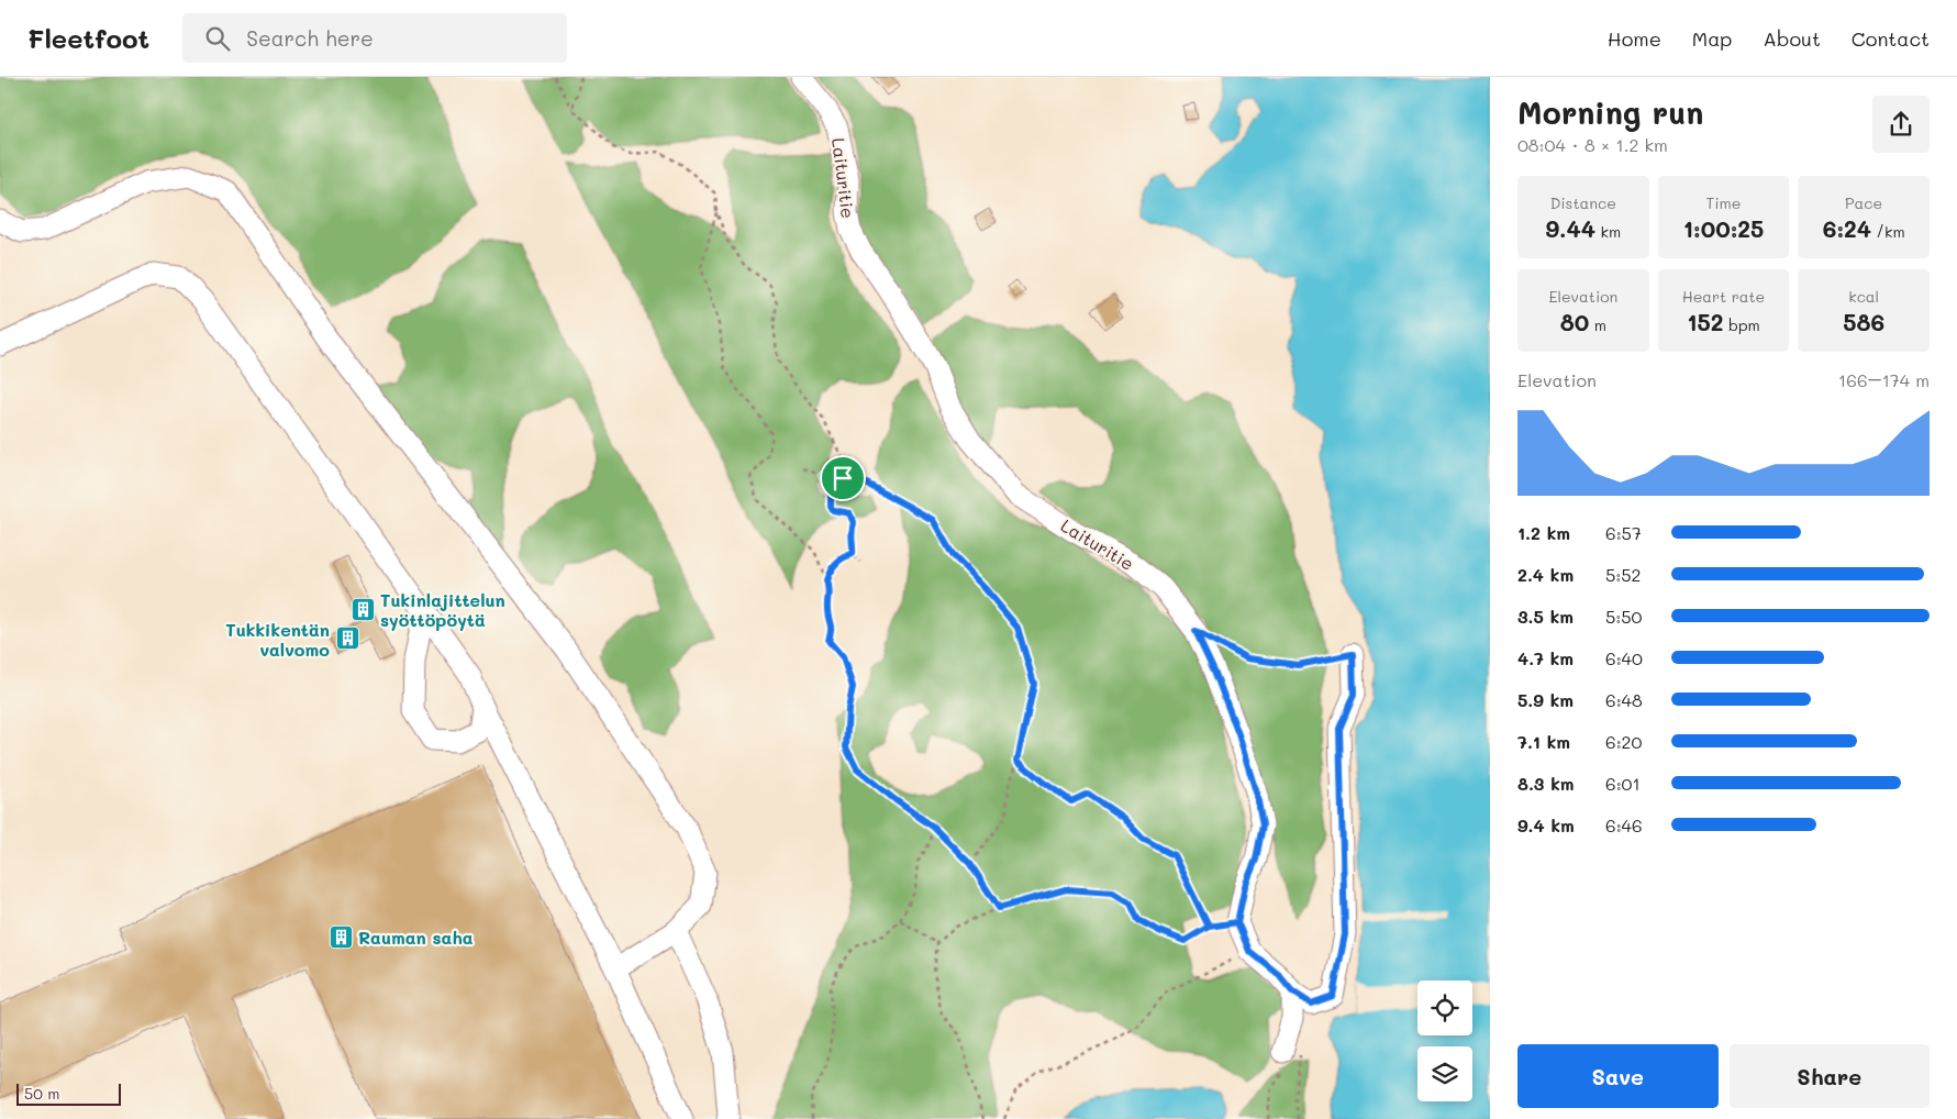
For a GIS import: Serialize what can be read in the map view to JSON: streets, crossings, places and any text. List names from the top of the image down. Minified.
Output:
{"streets":{"street":["Laituritie"]},"places":{"building":["Tukinlajittelun syöttöpöytä","Tukkikentän valvomo","Rauman saha"]},"scale_bar":"50 m","page":{"header":"Fleetfoot","search":"Search here","nav":["Home","Map","About","Contact"],"heading":["Morning run","08:04 · 8 × 1.2 km"],"stats":[["Distance","9.44 km"],["Time","1:00:25"],["Pace","6:24 /km"],["Elevation","80 m"],["Heart rate","152 bpm"],["kcal","586"]],"chart":["Elevation","166–174 m"],"list":[{"name":"1.2 km","note":"6:57"},{"name":"2.4 km","note":"5:52"},{"name":"3.5 km","note":"5:50"},{"name":"4.7 km","note":"6:40"},{"name":"5.9 km","note":"6:48"},{"name":"7.1 km","note":"6:20"},{"name":"8.3 km","note":"6:01"},{"name":"9.4 km","note":"6:46"}],"buttons":["Save","Share"],"scale":"50 m"}}
